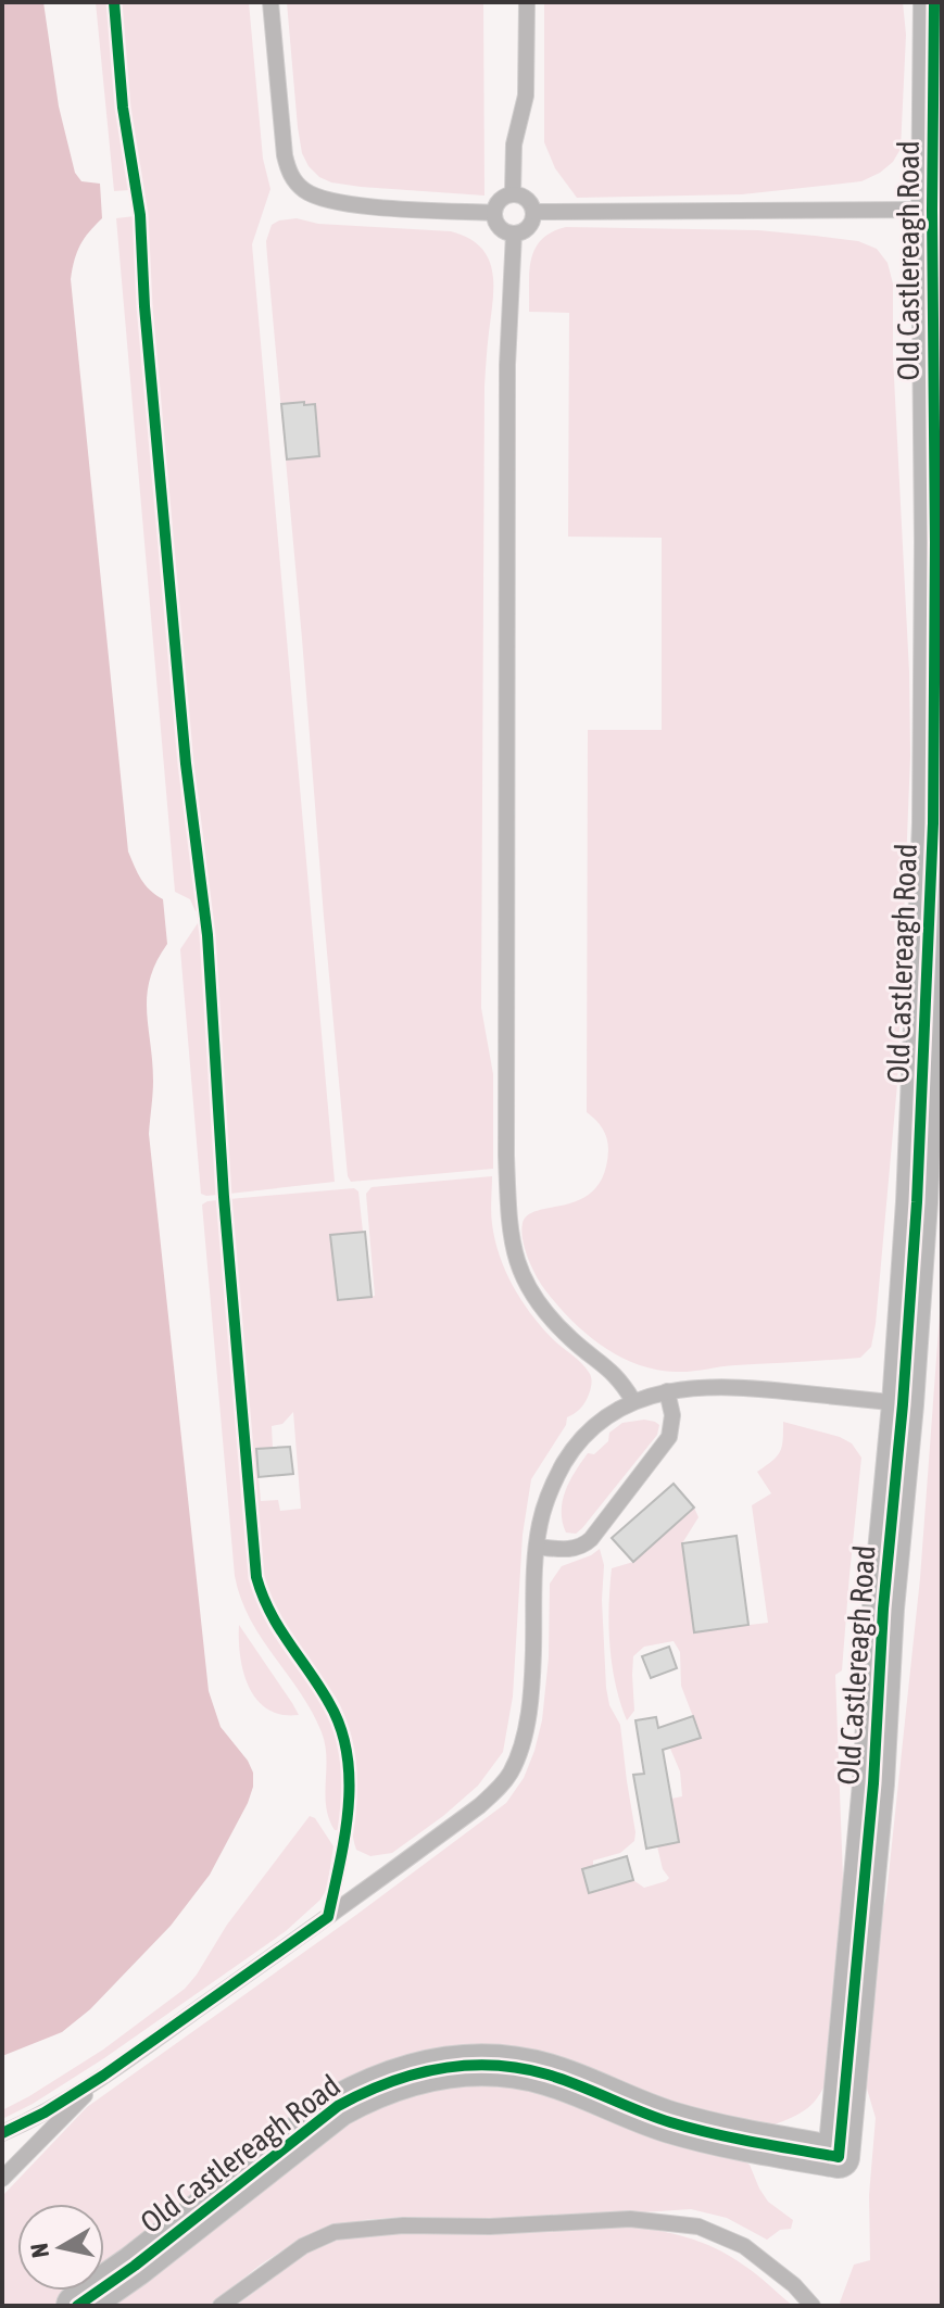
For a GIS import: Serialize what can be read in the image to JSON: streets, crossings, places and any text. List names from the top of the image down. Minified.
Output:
{"streets":{"street":["Old Castlereagh Road"]},"north":"left"}
